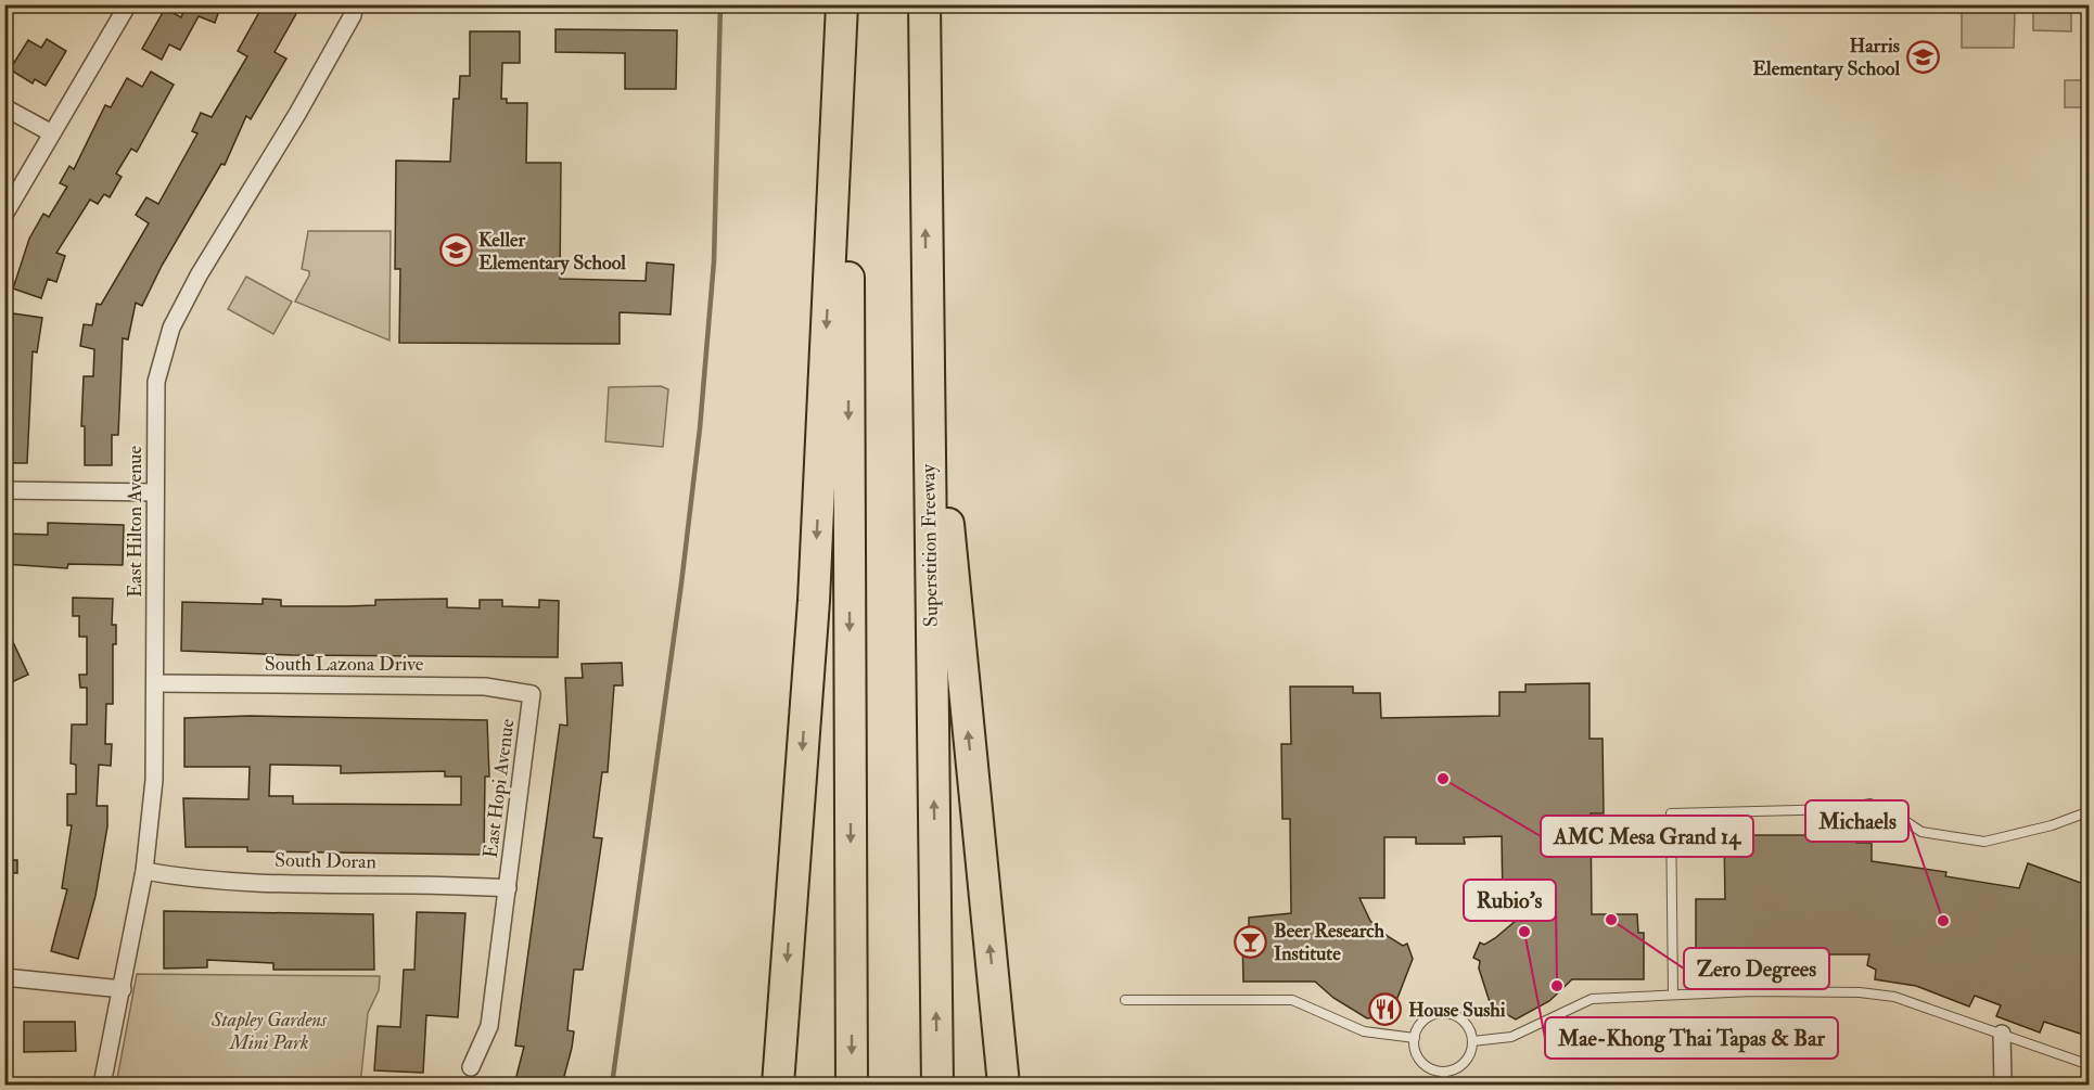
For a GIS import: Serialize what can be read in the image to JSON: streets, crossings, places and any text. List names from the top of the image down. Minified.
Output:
{"streets":{"highway":["Superstition Freeway"],"street":["East Hilton Avenue","South Lazona Drive","East Hopi Avenue","South Doran"]},"crossings":[["East Hilton Avenue","South Lazona Drive"],["East Hilton Avenue","South Doran"],["South Lazona Drive","East Hopi Avenue"],["East Hopi Avenue","South Doran"]],"parks":["Stapley Gardens Mini Park"],"places":{"school or university":["Harris Elementary School","Keller Elementary School"],"other":["AMC Mesa Grand 14","Zero Degrees","Michaels","Mae-Khong Thai Tapas & Bar","Rubio's"],"bar":["Beer Research Institute"],"restaurant":["House Sushi"]}}
